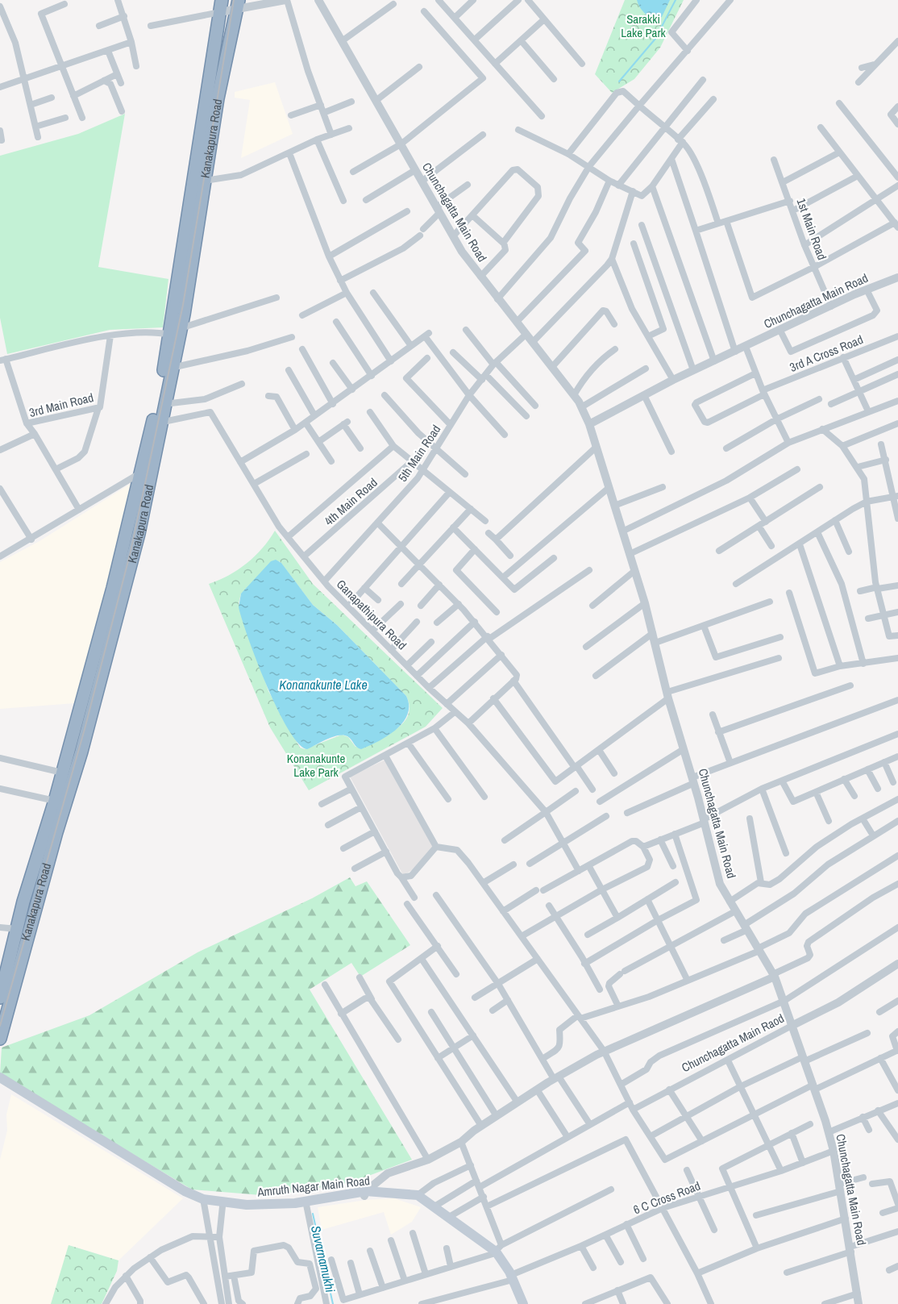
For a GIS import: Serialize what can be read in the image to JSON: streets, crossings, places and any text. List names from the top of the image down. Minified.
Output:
{"streets":{"highway":["Kanakapura Road"],"main road":["Amruth Nagar Main Road"],"street":["Chunchagatta Main Road","1st Main Road","3rd A Cross Road","3rd Main Road","5th Main Road","4th Main Road","Ganapathipura Road","Chunchagatta Main Raod","6 C Cross Road"]},"crossings":[["Kanakapura Road","Ganapathipura Road"],["Chunchagatta Main Road","1st Main Road"],["Chunchagatta Main Road","5th Main Road"],["Chunchagatta Main Road","Chunchagatta Main Raod"],["Chunchagatta Main Road","6 C Cross Road"],["5th Main Road","Ganapathipura Road"],["4th Main Road","Ganapathipura Road"],["Amruth Nagar Main Road","6 C Cross Road"]],"water":["Konanakunte Lake","Suvarnamukhi"],"parks":["Sarakki Lake Park","Konanakunte Lake Park"]}
